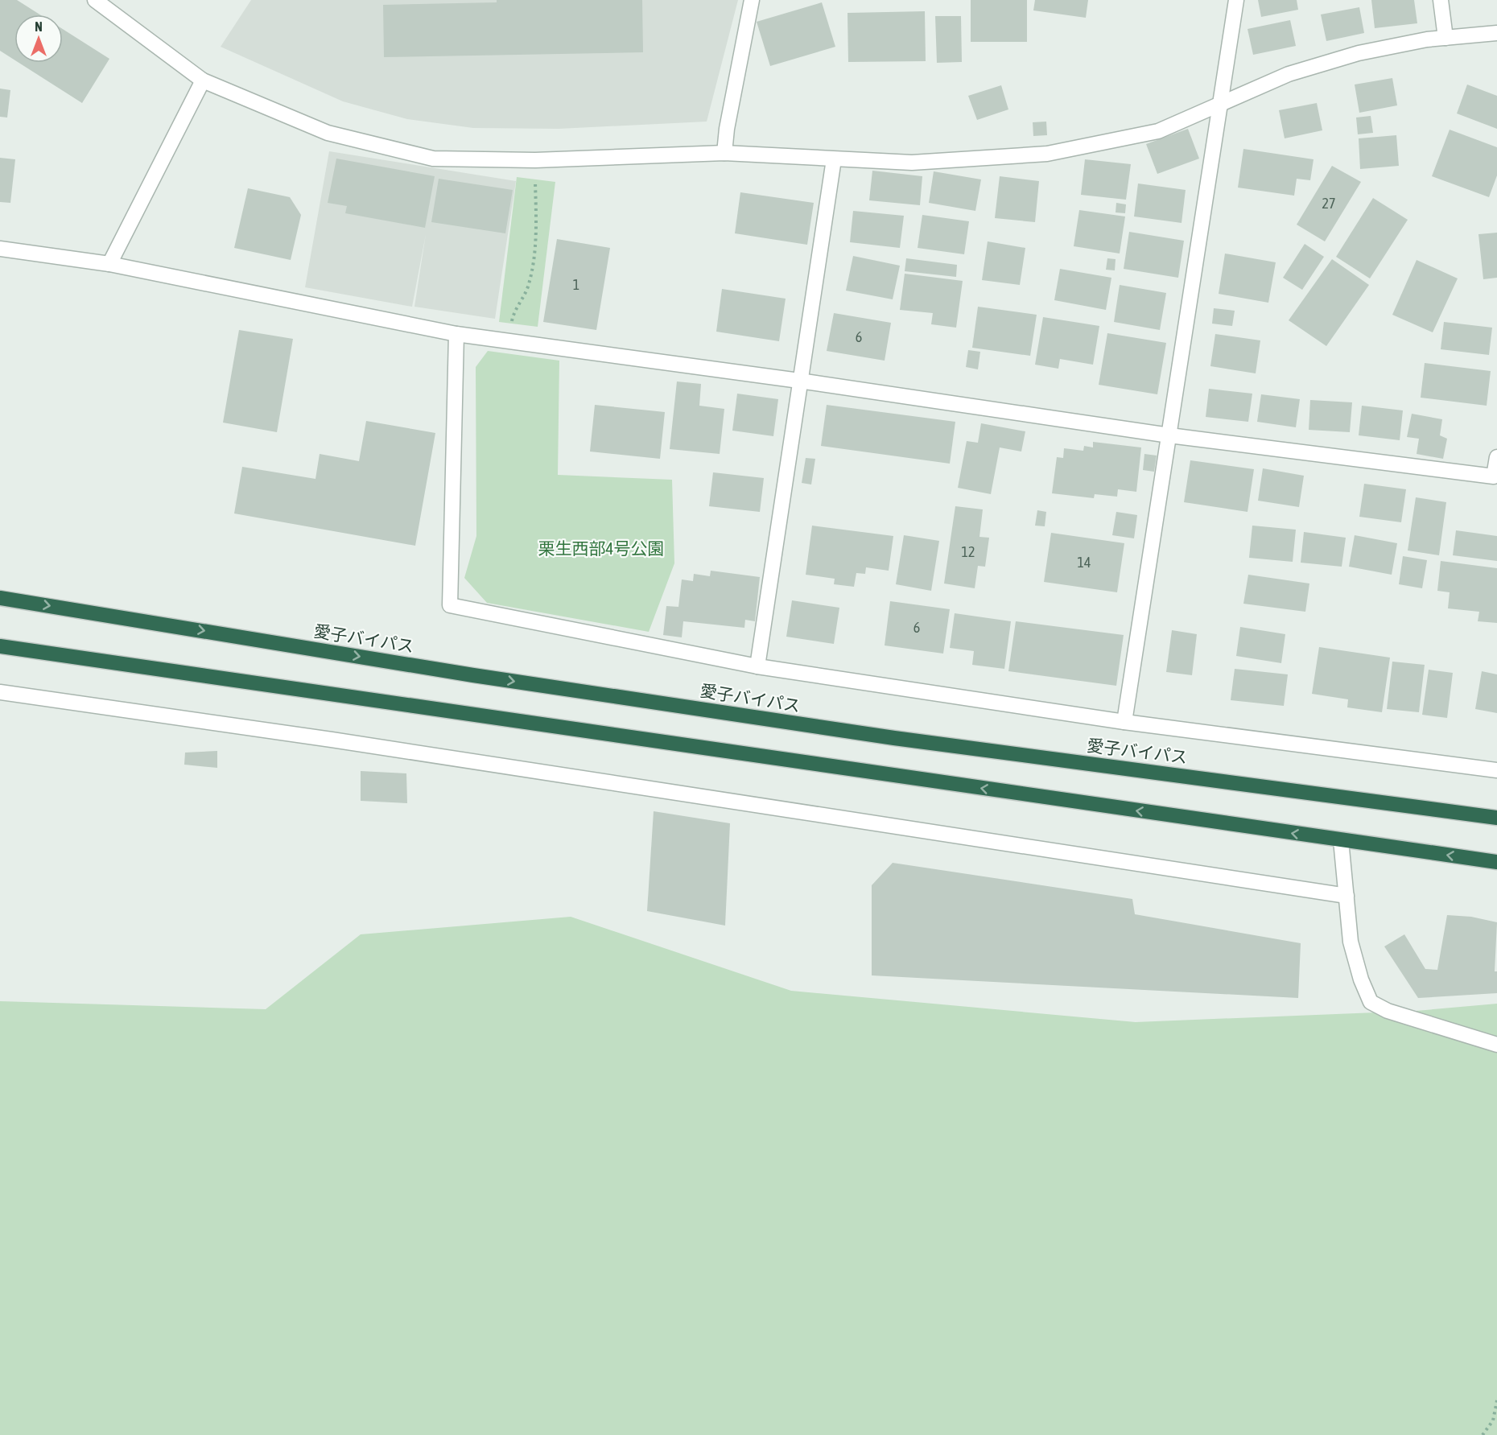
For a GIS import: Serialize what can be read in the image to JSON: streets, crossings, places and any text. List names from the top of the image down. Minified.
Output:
{"streets":{"highway":["愛子バイパス"]},"parks":["栗生西部4号公園"],"house_numbers":["27","1","6","12","14","6"],"north":"top"}
